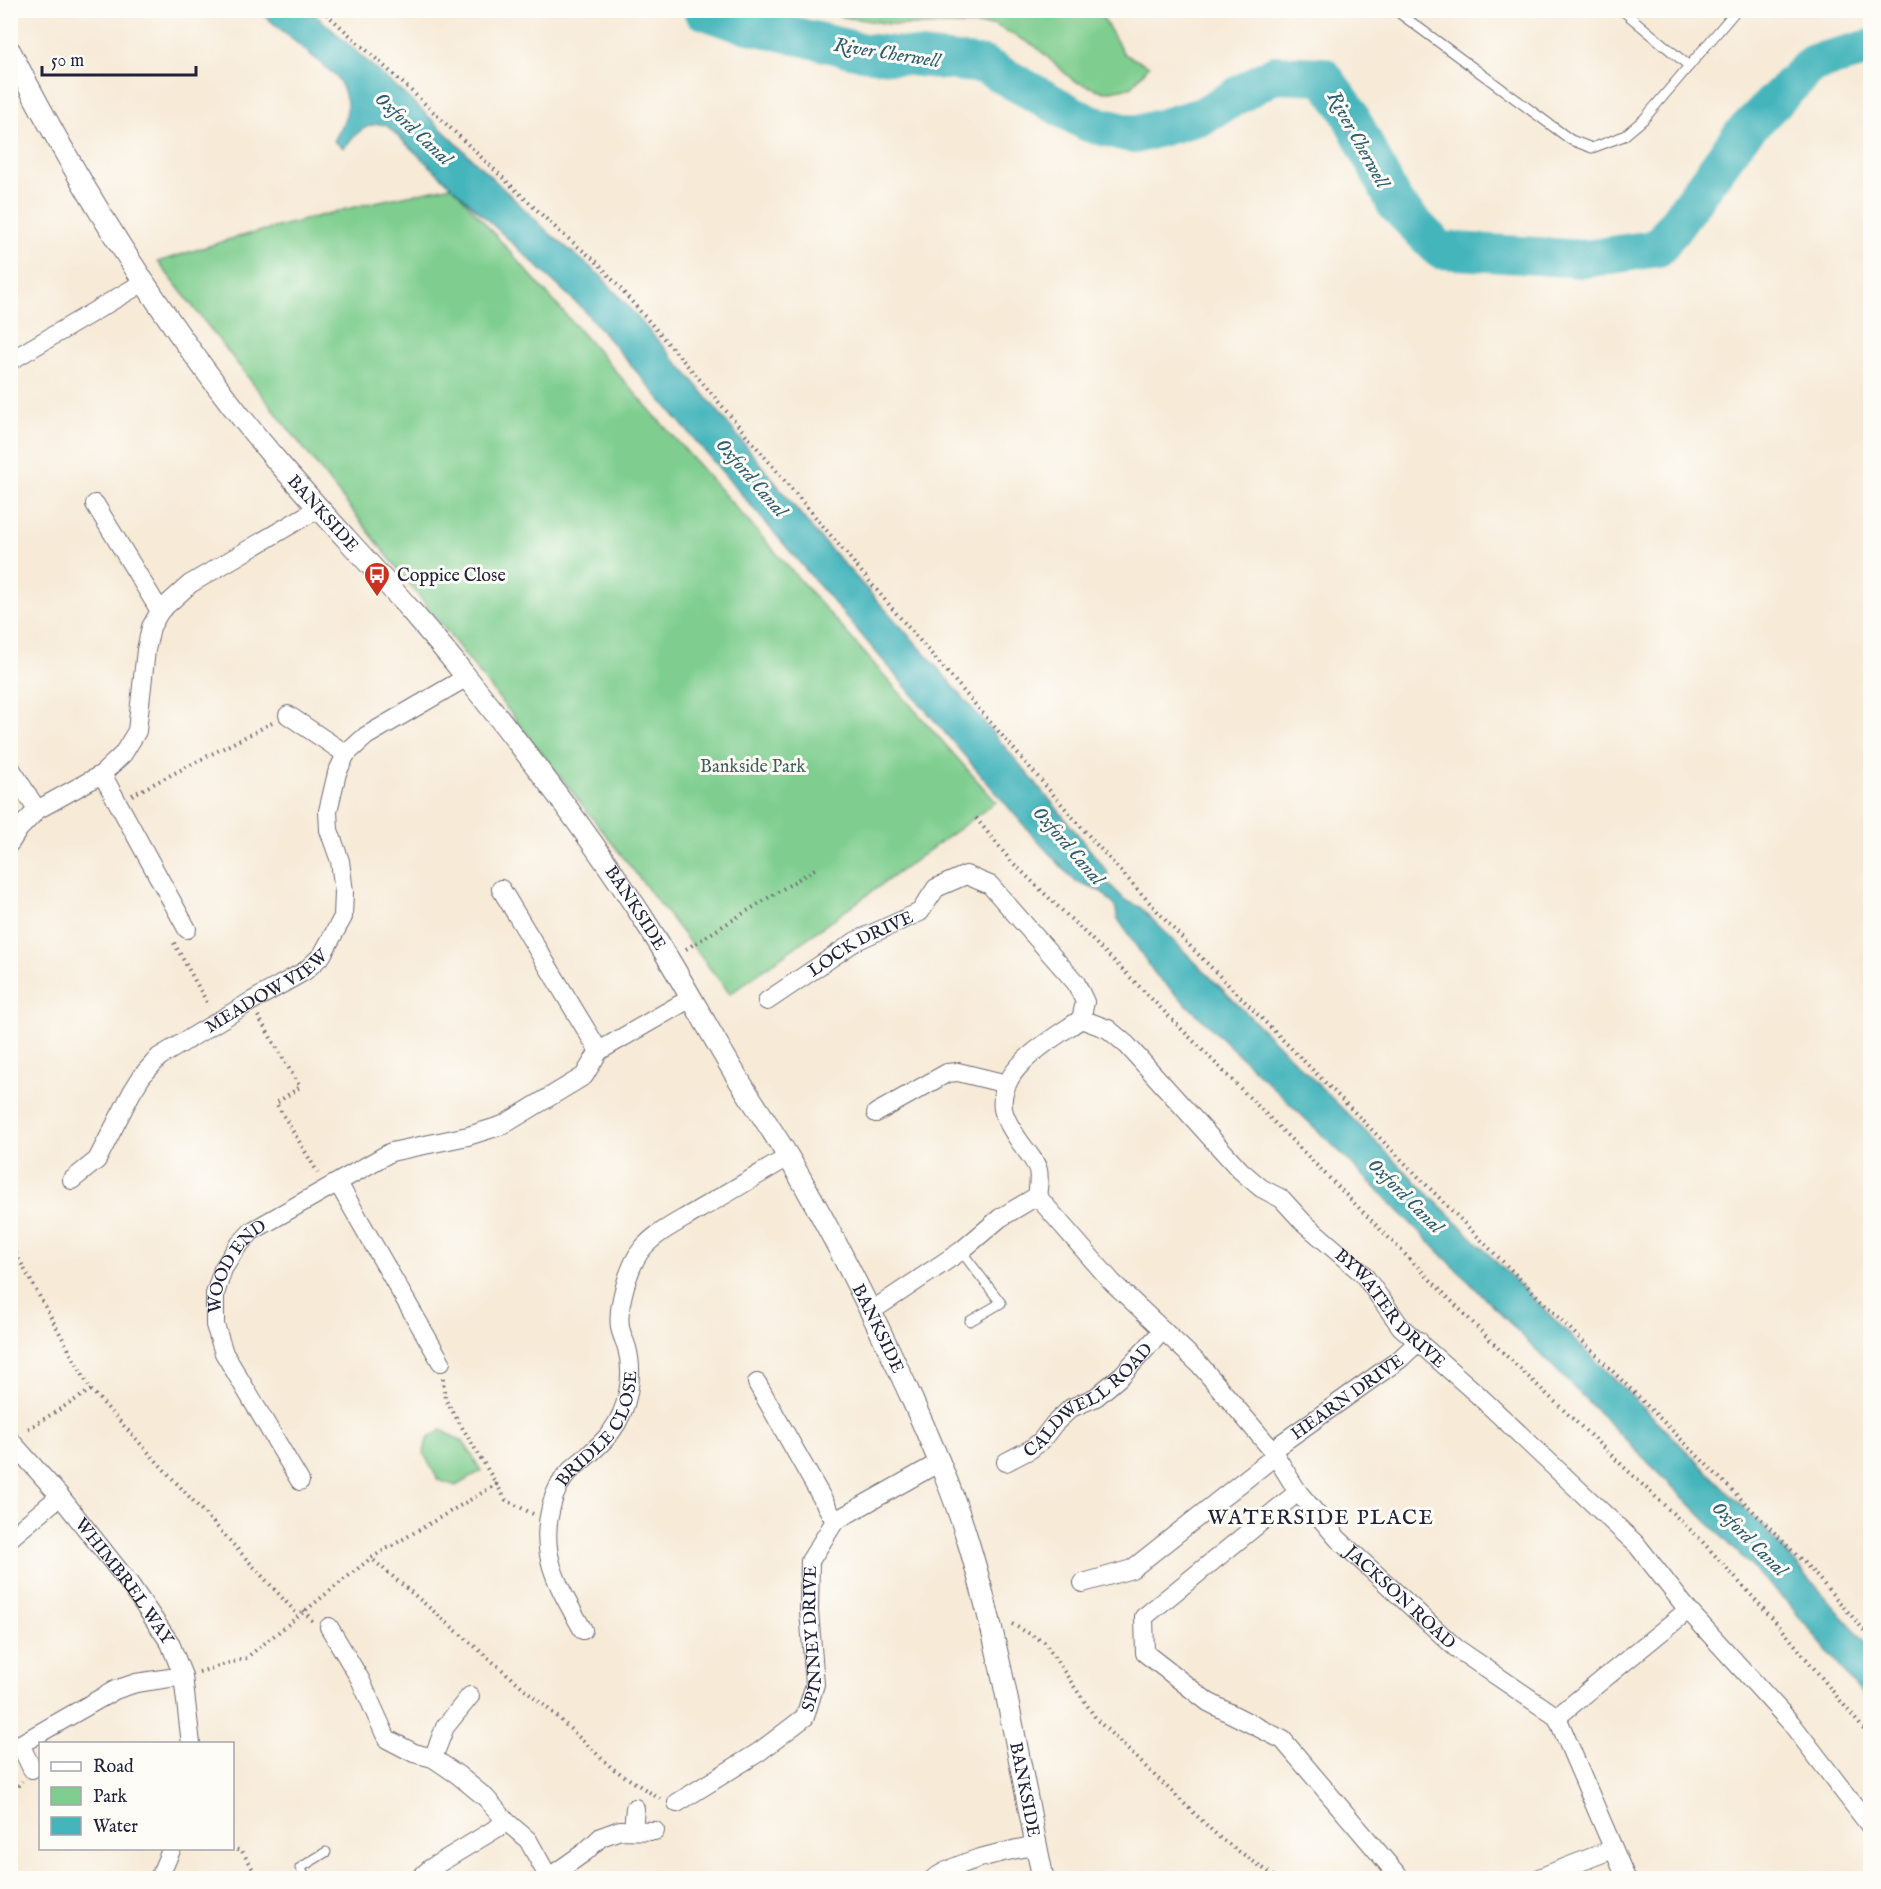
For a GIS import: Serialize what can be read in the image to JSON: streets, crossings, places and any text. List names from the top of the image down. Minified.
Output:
{"streets":{"street":["BANKSIDE","LOCK DRIVE","MEADOW VIEW","WOOD END","BYWATER DRIVE","CALDWELL ROAD","HEARN DRIVE","BRIDLE CLOSE","WHIMBREL WAY","JACKSON ROAD","SPINNEY DRIVE"]},"crossings":[["BANKSIDE","MEADOW VIEW"],["BANKSIDE","WOOD END"],["BANKSIDE","BRIDLE CLOSE"],["BANKSIDE","SPINNEY DRIVE"],["LOCK DRIVE","BYWATER DRIVE"],["BYWATER DRIVE","HEARN DRIVE"],["CALDWELL ROAD","HEARN DRIVE"],["CALDWELL ROAD","JACKSON ROAD"],["HEARN DRIVE","JACKSON ROAD"]],"districts":["WATERSIDE PLACE"],"water":["River Cherwell","Oxford Canal"],"parks":["Bankside Park"],"places":{"bus stop":["Coppice Close"]},"legend":["Road","Park","Water"],"scale_bar":"50 m"}
